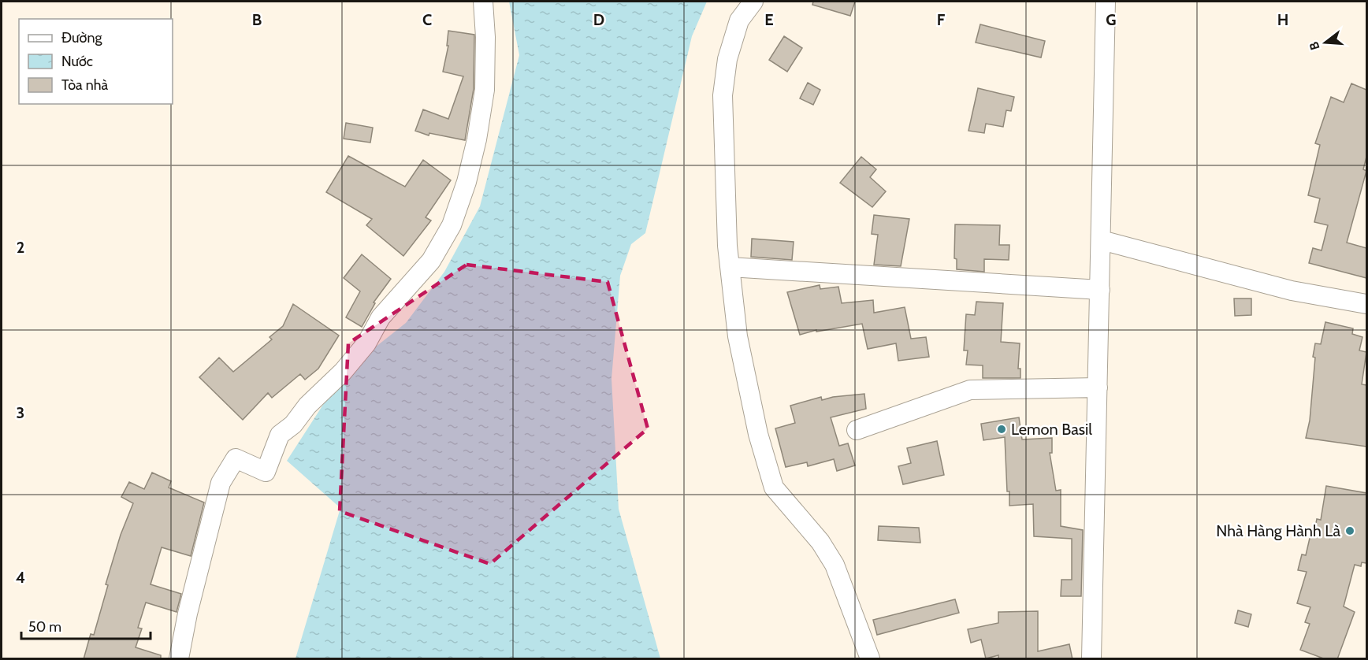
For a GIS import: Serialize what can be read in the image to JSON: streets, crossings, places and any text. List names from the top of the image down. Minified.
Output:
{"places":["Lemon Basil","Nhà Hàng Hành Là"],"legend":["Đường","Nước","Tòa nhà"],"scale_bar":"50 m","north":"left","grid":{"columns":["B","C","D","E","F","G","H"],"rows":["2","3","4"]}}
